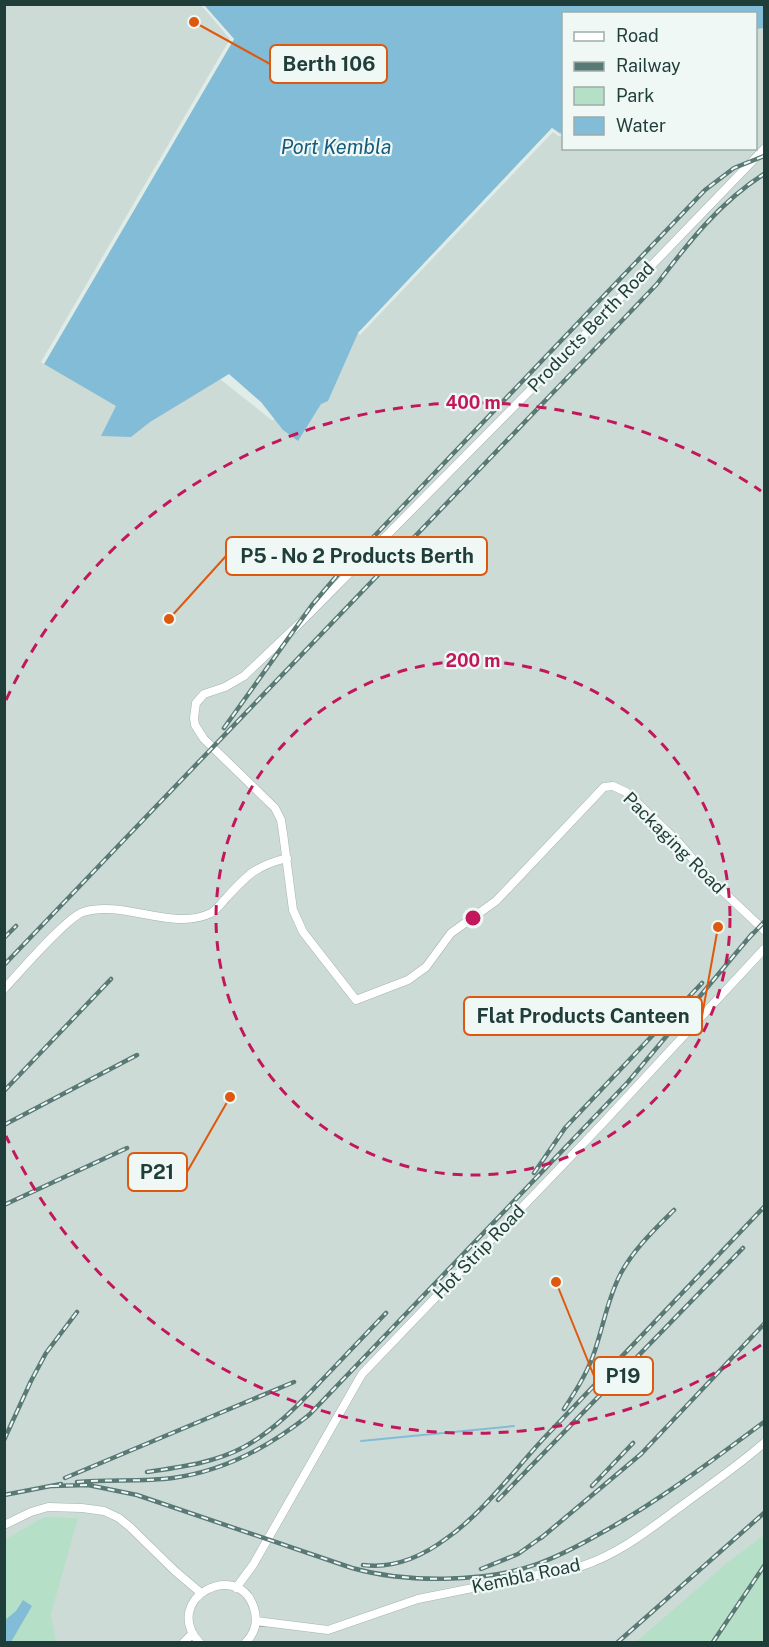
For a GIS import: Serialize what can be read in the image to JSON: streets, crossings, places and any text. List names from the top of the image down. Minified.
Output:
{"streets":{"street":["Products Berth Road","Packaging Road","Hot Strip Road","Kembla Road"]},"crossings":[["Products Berth Road","Packaging Road"]],"water":["Port Kembla"],"places":["Berth 106","P5 - No 2 Products Berth","Flat Products Canteen","P21","P19"],"legend":["Road","Railway","Park","Water"],"rings":["400 m","200 m"]}
